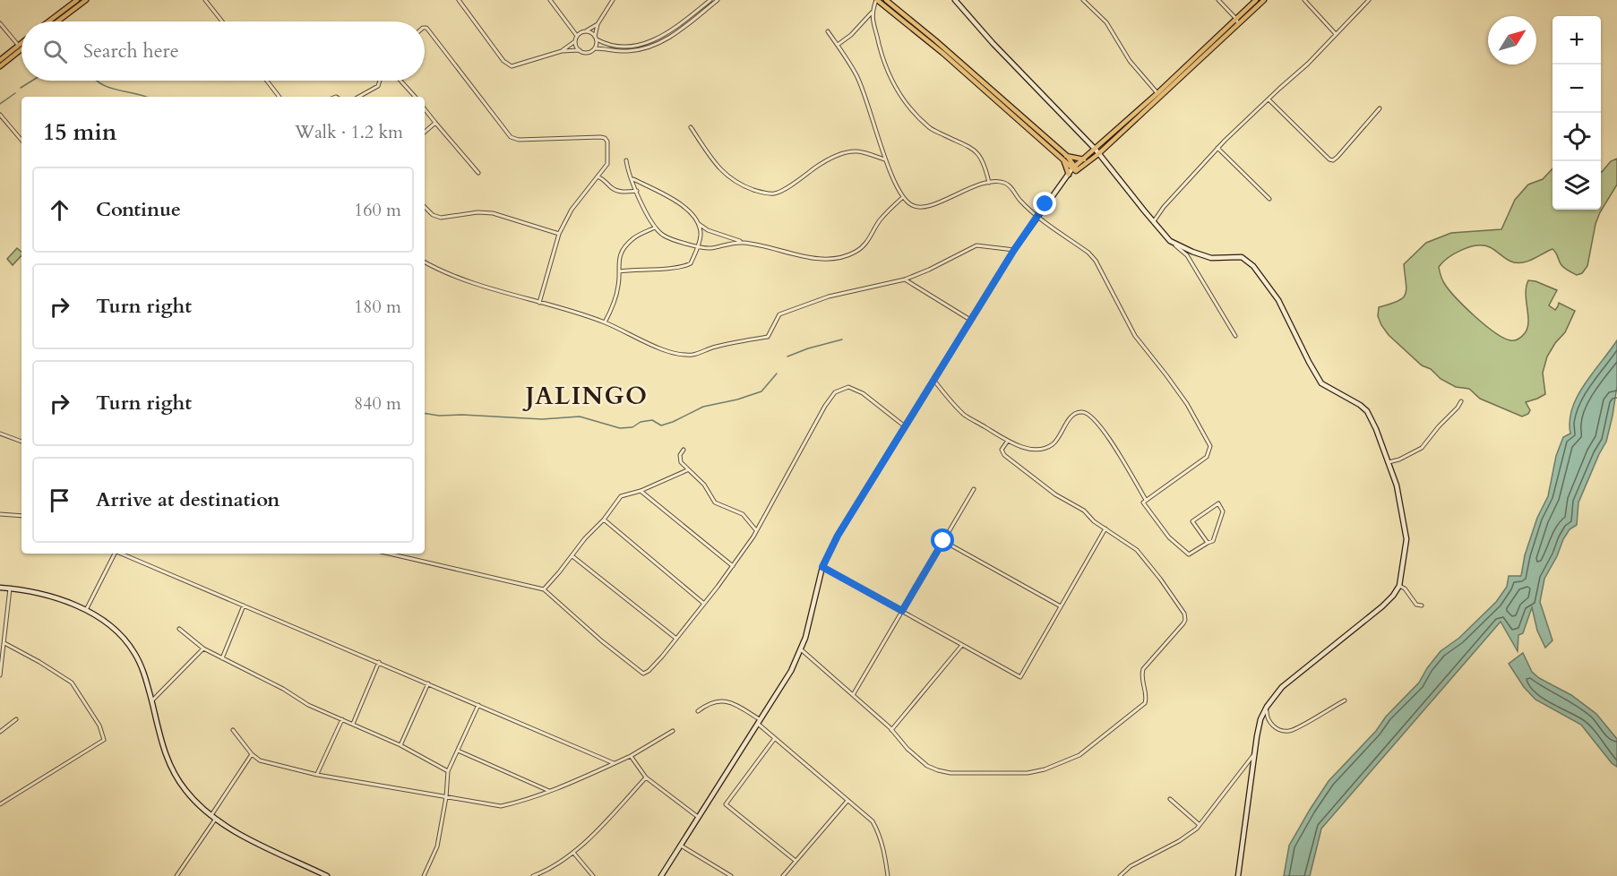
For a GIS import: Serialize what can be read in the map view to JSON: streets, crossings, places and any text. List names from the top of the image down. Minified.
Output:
{"districts":["JALINGO"],"north":"top right","page":{"map_buttons":["+","−"],"search":"Search here","heading":["15 min","Walk · 1.2 km"],"list":[["Continue","160 m"],["Turn right","180 m"],["Turn right","840 m"],"Arrive at destination"]}}
